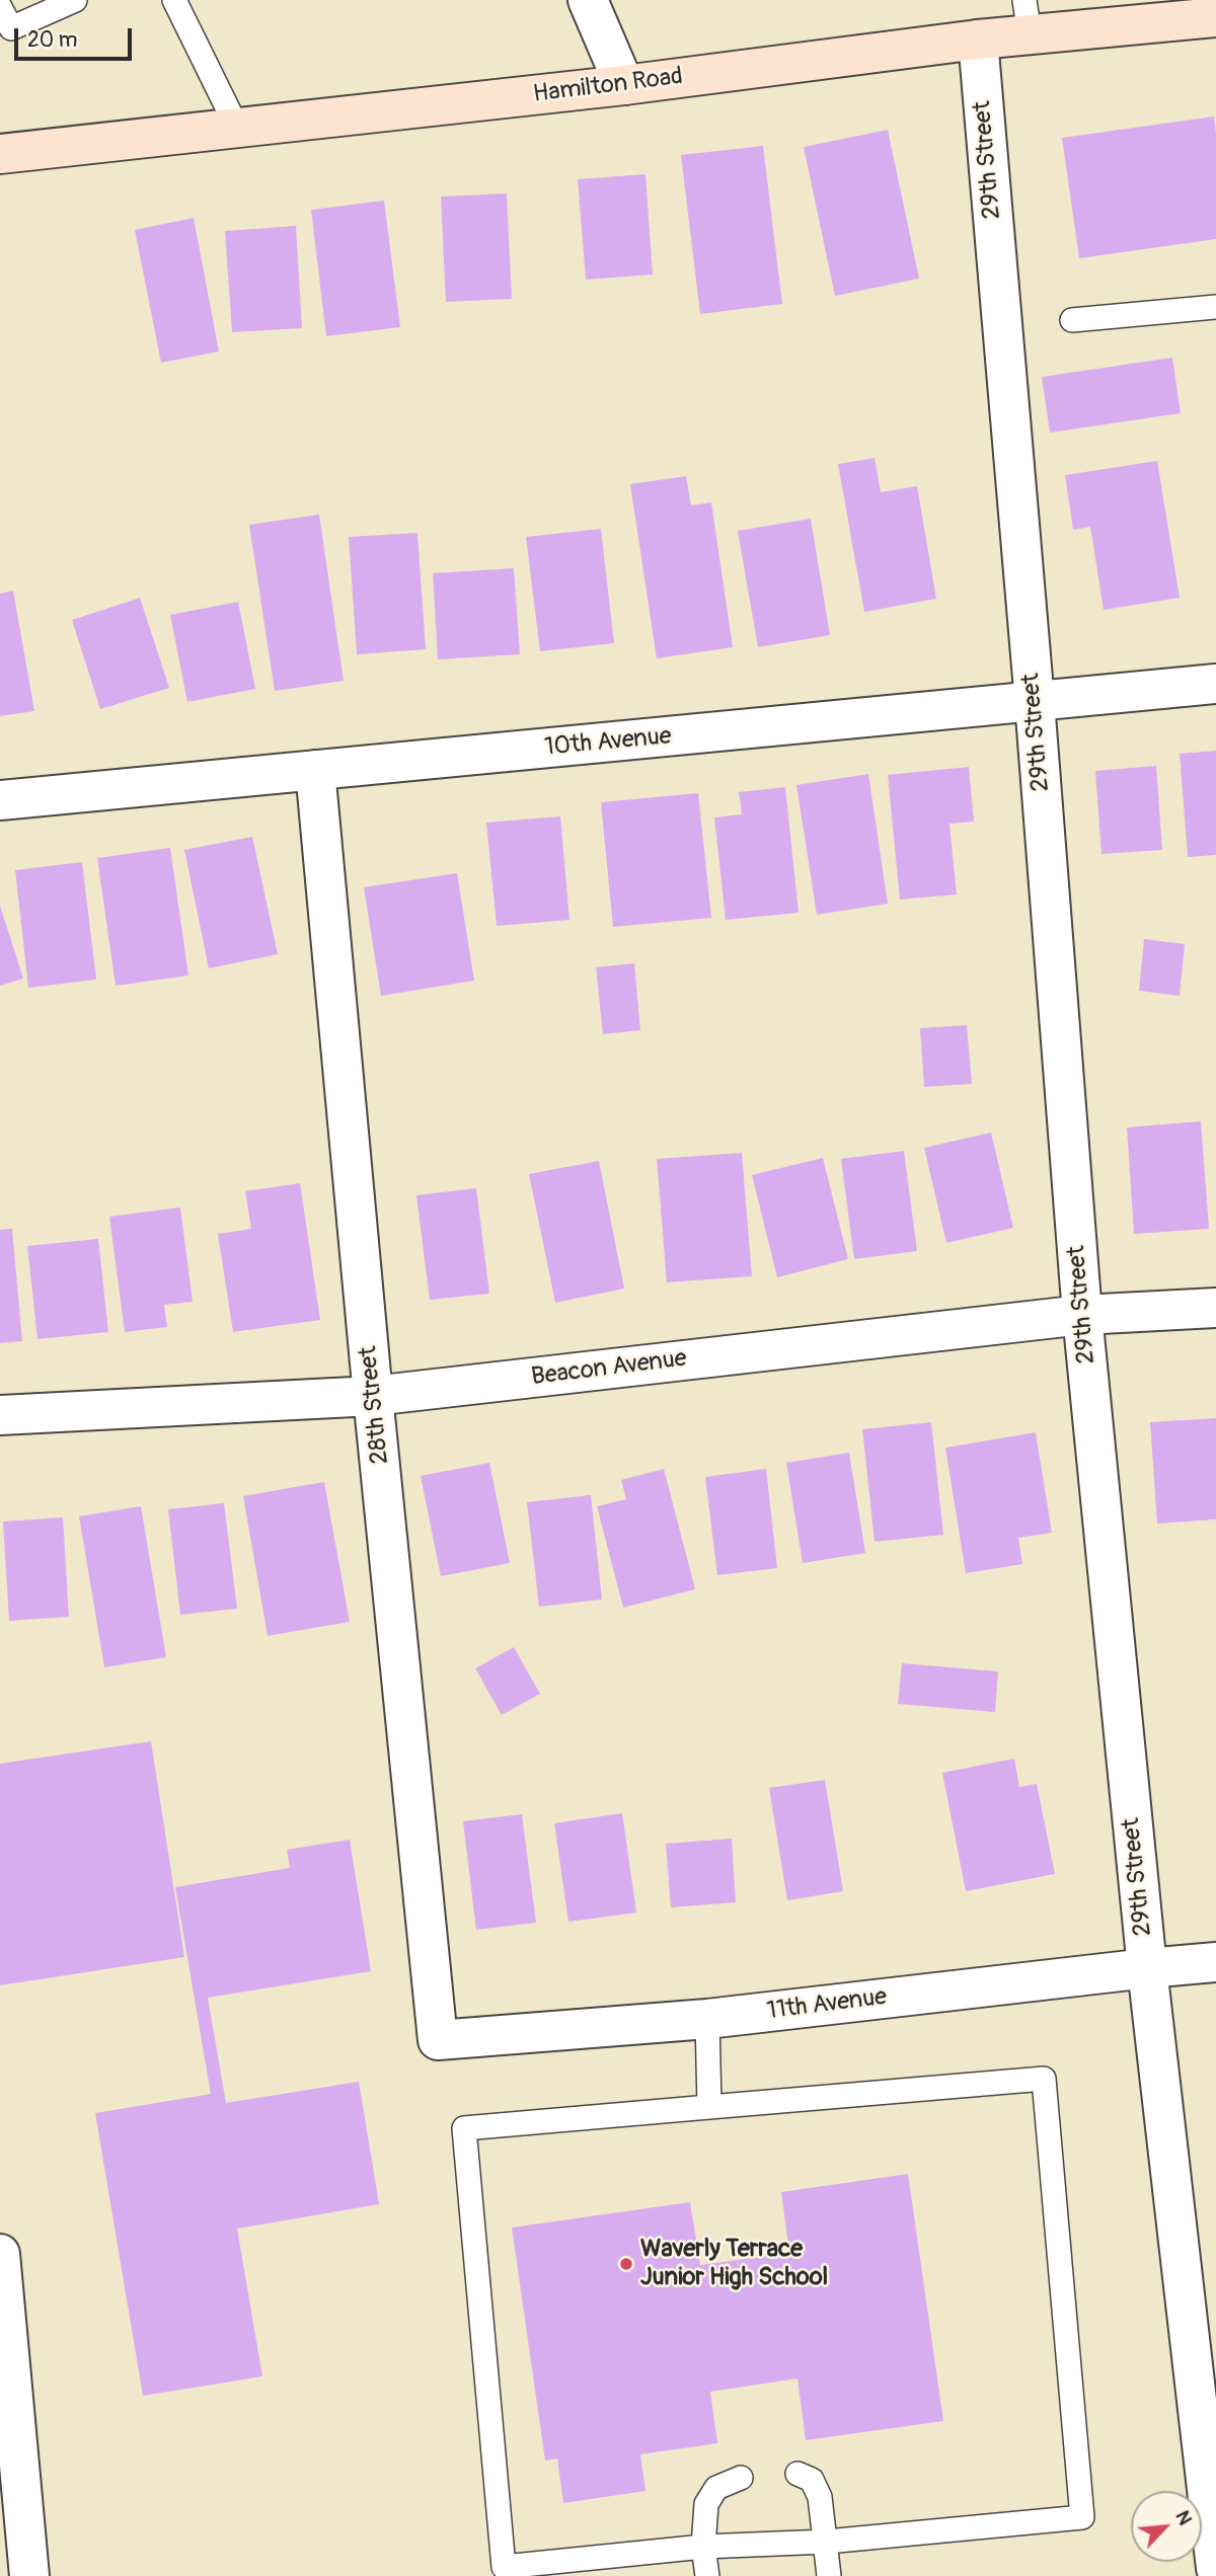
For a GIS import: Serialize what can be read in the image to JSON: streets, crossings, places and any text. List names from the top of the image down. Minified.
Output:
{"streets":{"street":["Hamilton Road","29th Street","10th Avenue","Beacon Avenue","28th Street","11th Avenue"]},"crossings":[["Hamilton Road","29th Street"],["29th Street","10th Avenue"],["29th Street","Beacon Avenue"],["29th Street","11th Avenue"],["10th Avenue","28th Street"],["Beacon Avenue","28th Street"],["28th Street","11th Avenue"]],"places":["Waverly Terrace Junior High School"],"scale_bar":"20 m","north":"top right"}
